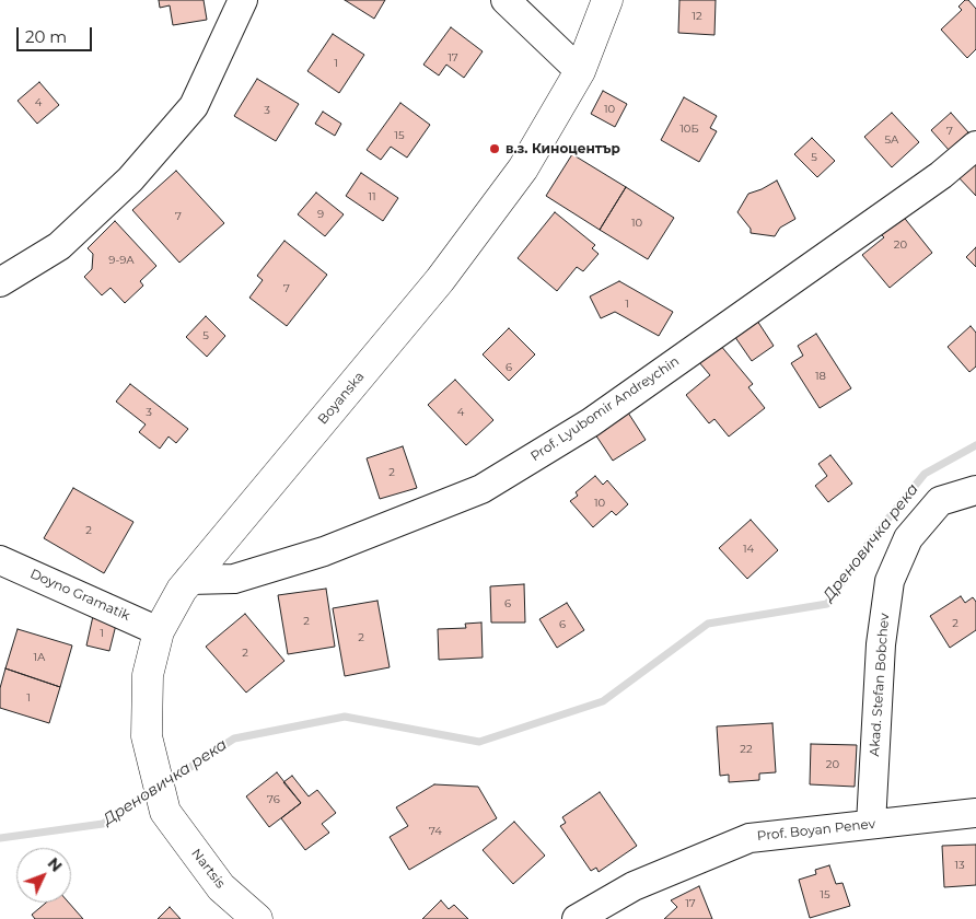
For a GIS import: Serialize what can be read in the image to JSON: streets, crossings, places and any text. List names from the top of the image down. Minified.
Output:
{"streets":{"main road":["Boyanska","Nartsis"],"street":["Prof. Lyubomir Andreychin","Doyno Gramatik","Akad. Stefan Bobchev","Prof. Boyan Penev"]},"crossings":[["Boyanska","Prof. Lyubomir Andreychin"],["Boyanska","Doyno Gramatik"],["Boyanska","Nartsis"],["Akad. Stefan Bobchev","Prof. Boyan Penev"]],"water":["Дреновичка река"],"places":["в.з. Киноцентър"],"house_numbers":["12","17","1","4","10","3","10Б","7","15","5А","5","11","9","7","10","20","9-9А","7","1","5","6","18","3","4","2","10","2","14","6","2","2","6","1","2","2","1А","1","22","20","76","74","13","15","17"],"scale_bar":"20 m","north":"top right"}
